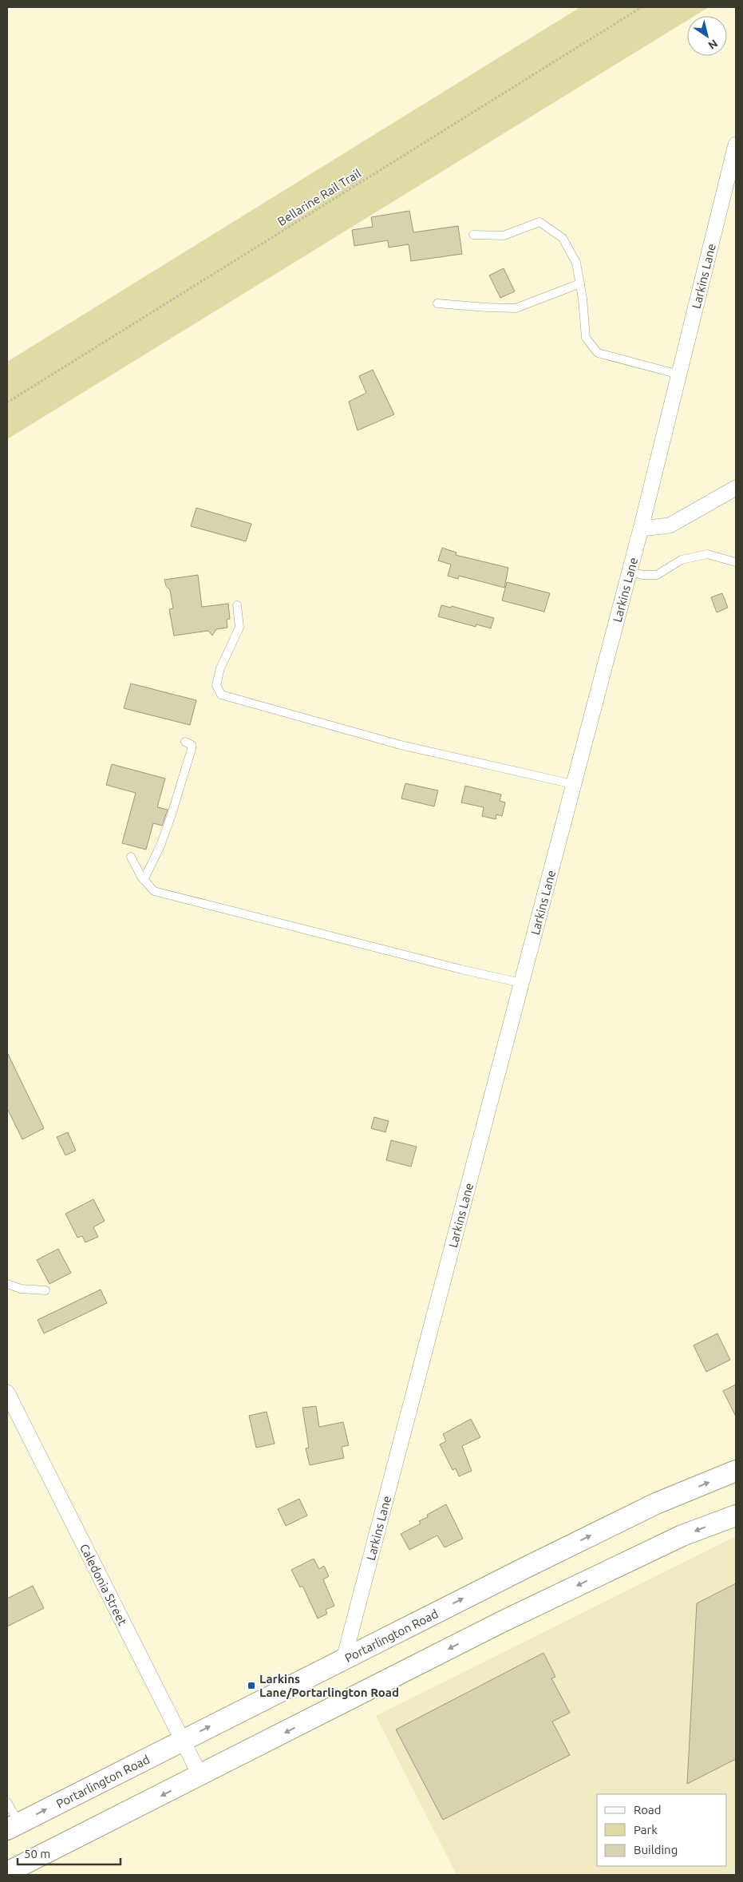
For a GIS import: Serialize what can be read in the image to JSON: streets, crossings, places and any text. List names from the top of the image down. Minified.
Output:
{"streets":{"main road":["Portarlington Road"],"street":["Larkins Lane","Caledonia Street"],"path":["Bellarine Rail Trail"]},"crossings":[["Larkins Lane","Portarlington Road"],["Caledonia Street","Portarlington Road"]],"places":{"transit":["Larkins Lane/Portarlington Road"]},"legend":["Road","Park","Building"],"scale_bar":"50 m","north":"bottom right"}
